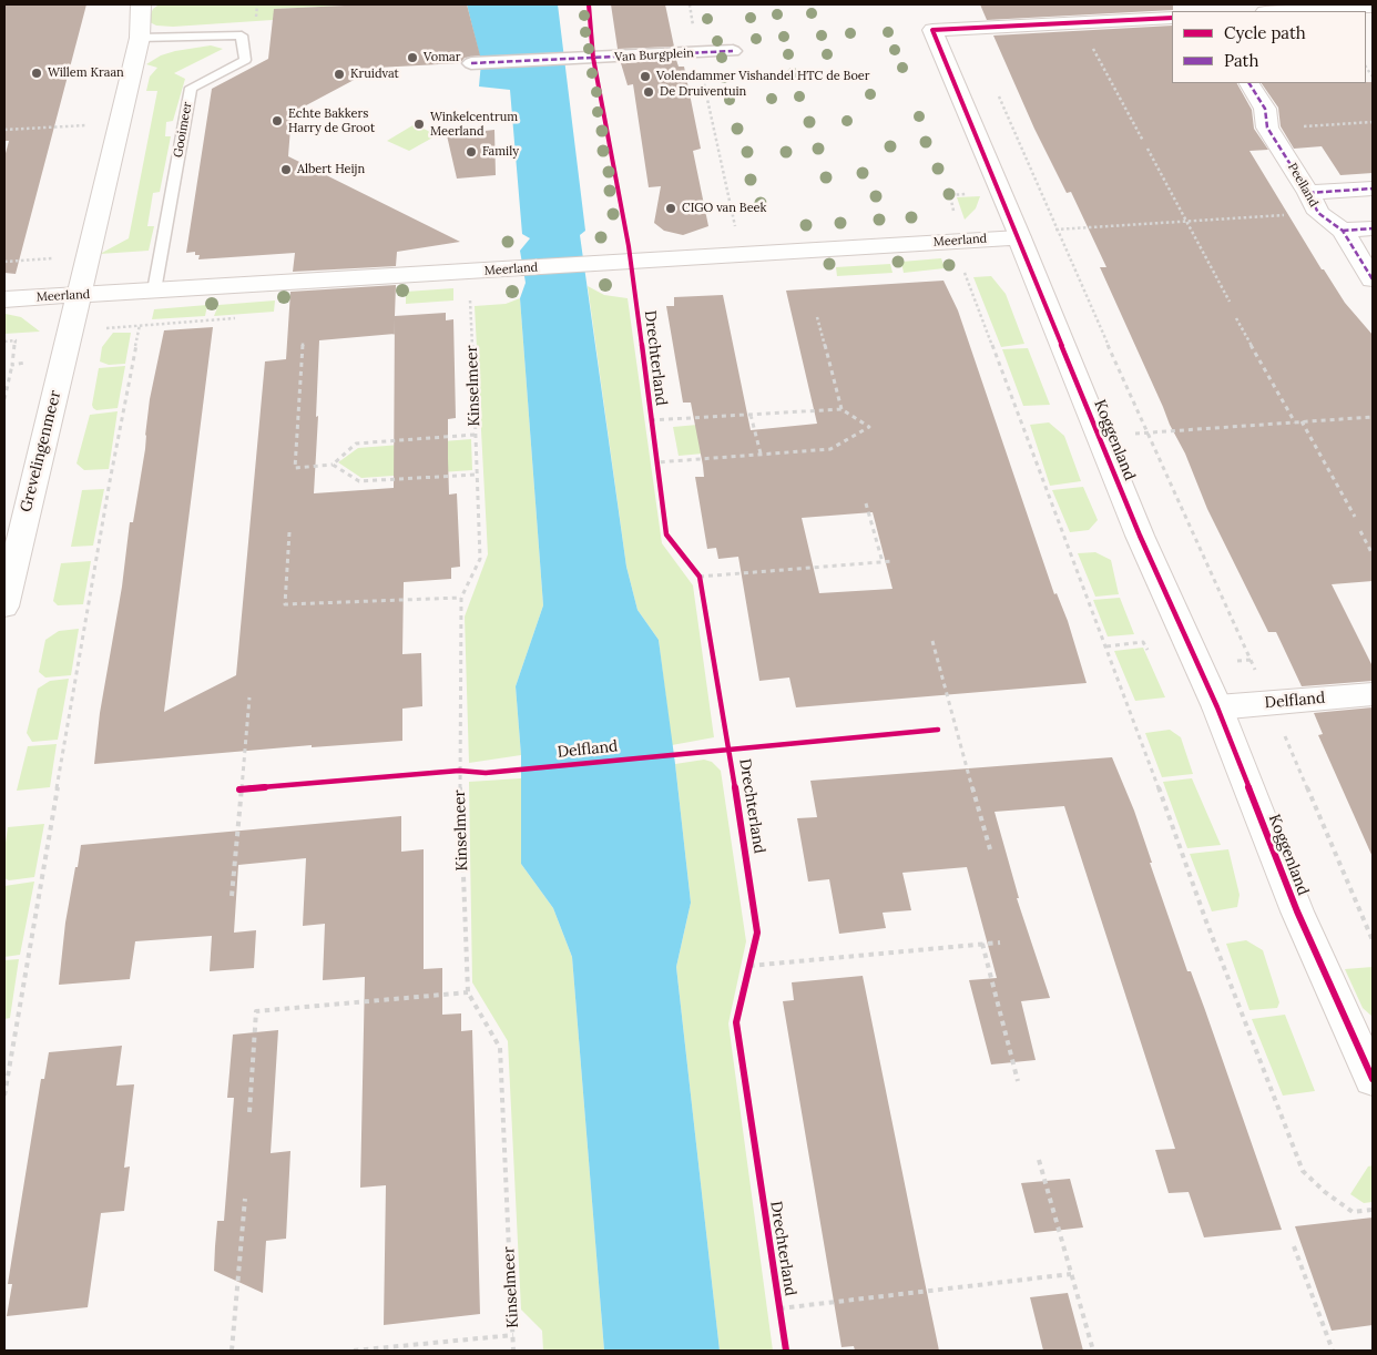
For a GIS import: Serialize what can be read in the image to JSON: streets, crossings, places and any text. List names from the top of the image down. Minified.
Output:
{"streets":{"street":["Van Burgplein","Peelland","Meerland","Koggenland","Grevelingenmeer","Delfland"],"lane":["Gooimeer"],"path":["Kinselmeer"],"cycle path":["Drechterland"]},"crossings":[["Gooimeer","Meerland"],["Meerland","Kinselmeer"],["Meerland","Koggenland"],["Meerland","Grevelingenmeer"],["Koggenland","Delfland"]],"places":["Vomar","Willem Kraan","Kruidvat","Volendammer Vishandel HTC de Boer","De Druiventuin","Echte Bakkers Harry de Groot","Winkelcentrum Meerland","Family","Albert Heijn","CIGO van Beek"],"legend":["Cycle path","Path"]}
